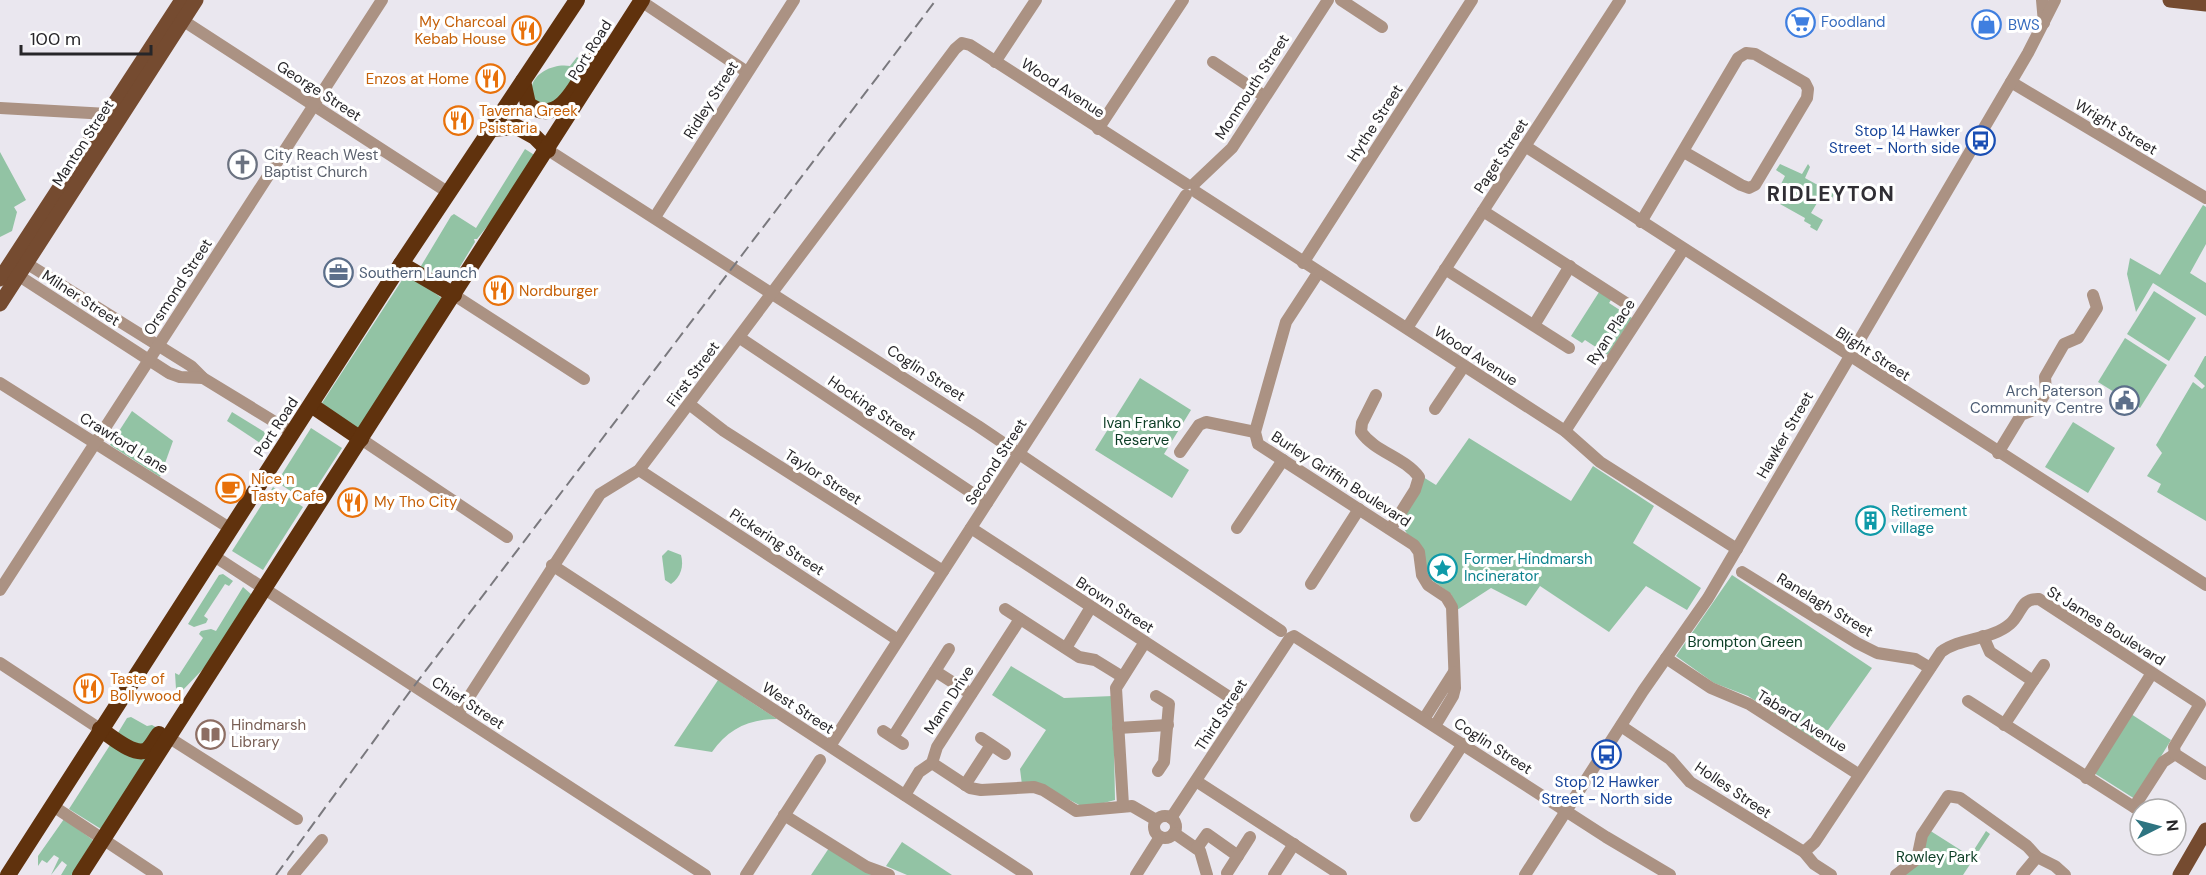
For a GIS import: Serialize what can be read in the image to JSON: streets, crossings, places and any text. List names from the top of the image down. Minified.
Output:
{"streets":{"highway":["Port Road"],"main road":["Manton Street"],"street":["Monmouth Street","Wood Avenue","George Street","Ridley Street","Hythe Street","Wright Street","Paget Street","Orsmond Street","Milner Street","Ryan Place","Blight Street","Coglin Street","First Street","Hocking Street","Hawker Street","Crawford Lane","Second Street","Taylor Street","Burley Griffin Boulevard","Pickering Street","Brown Street","Ranelagh Street","St James Boulevard","Mann Drive","Chief Street","West Street","Third Street","Tabard Avenue","Holles Street"]},"crossings":[["Port Road","George Street"],["Port Road","Milner Street"],["Port Road","Coglin Street"],["Port Road","Crawford Lane"],["Port Road","Chief Street"],["Monmouth Street","Wood Avenue"],["Monmouth Street","Second Street"],["Wood Avenue","Hythe Street"],["Wood Avenue","Paget Street"],["Wood Avenue","Ryan Place"],["Wood Avenue","First Street"],["Wood Avenue","Hawker Street"],["Wood Avenue","Second Street"],["Wood Avenue","Burley Griffin Boulevard"],["George Street","Manton Street"],["George Street","Orsmond Street"],["Ridley Street","Coglin Street"],["Wright Street","Hawker Street"],["Manton Street","Milner Street"],["Paget Street","Blight Street"],["Orsmond Street","Milner Street"],["Orsmond Street","Crawford Lane"],["Ryan Place","Blight Street"],["Blight Street","Hawker Street"],["Coglin Street","First Street"],["Coglin Street","Hawker Street"],["Coglin Street","Second Street"],["Coglin Street","Burley Griffin Boulevard"],["Coglin Street","Third Street"],["First Street","Hocking Street"],["First Street","Taylor Street"],["First Street","Pickering Street"],["First Street","Chief Street"],["First Street","West Street"],["Hocking Street","Second Street"],["Hawker Street","Tabard Avenue"],["Hawker Street","Holles Street"],["Second Street","Taylor Street"],["Second Street","Pickering Street"],["Second Street","Brown Street"],["Second Street","West Street"],["Brown Street","Third Street"],["Ranelagh Street","St James Boulevard"],["St James Boulevard","Tabard Avenue"],["St James Boulevard","Holles Street"],["Mann Drive","West Street"]],"districts":["RIDLEYTON"],"parks":["Ivan Franko Reserve","Brompton Green","Rowley Park"],"places":{"supermarket":["Foodland"],"shop":["BWS"],"restaurant":["My Charcoal Kebab House","Enzos at Home","Taverna Greek Psistaria","Nordburger","My Tho City","Taste of Bollywood"],"bus stop":["Stop 14 Hawker Street - North side","Stop 12 Hawker Street - North side"],"church":["City Reach West Baptist Church"],"office":["Southern Launch"],"public building":["Arch Paterson Community Centre"],"cafe":["Nice n Tasty Cafe"],"building":["Retirement village"],"place":["Former Hindmarsh Incinerator"],"library":["Hindmarsh Library"]},"scale_bar":"100 m","north":"right"}
